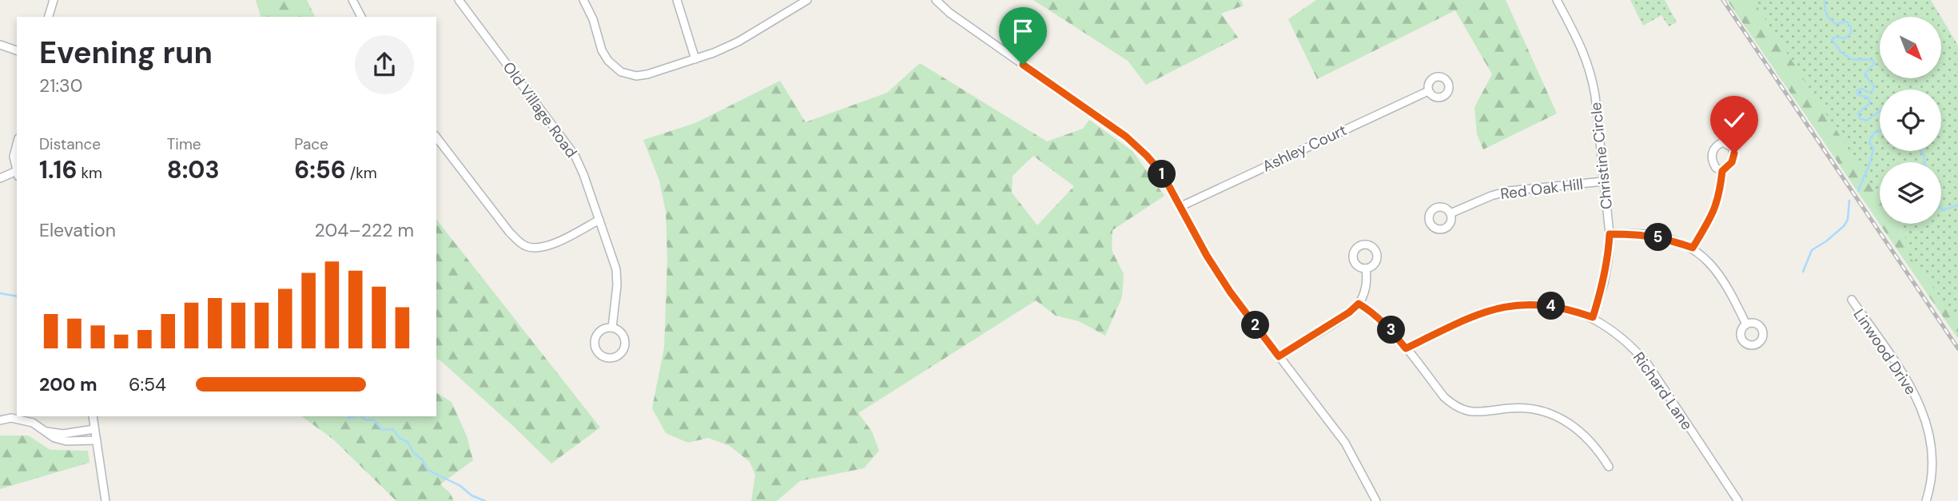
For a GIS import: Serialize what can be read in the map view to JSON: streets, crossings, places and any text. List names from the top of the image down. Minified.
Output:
{"streets":{"street":["Old Village Road","Ashley Court","Christine Circle","Red Oak Hill","Linwood Drive","Richard Lane"]},"crossings":[["Christine Circle","Red Oak Hill"],["Christine Circle","Richard Lane"]],"north":"bottom right","page":{"heading":["Evening run","21:30"],"stats":[["Distance","1.16 km"],["Time","8:03"],["Pace","6:56 /km"]],"pins":["1","5","4","2","3"],"chart":["Elevation","204–222 m"],"list":[{"name":"200 m","note":"6:54"}]}}
